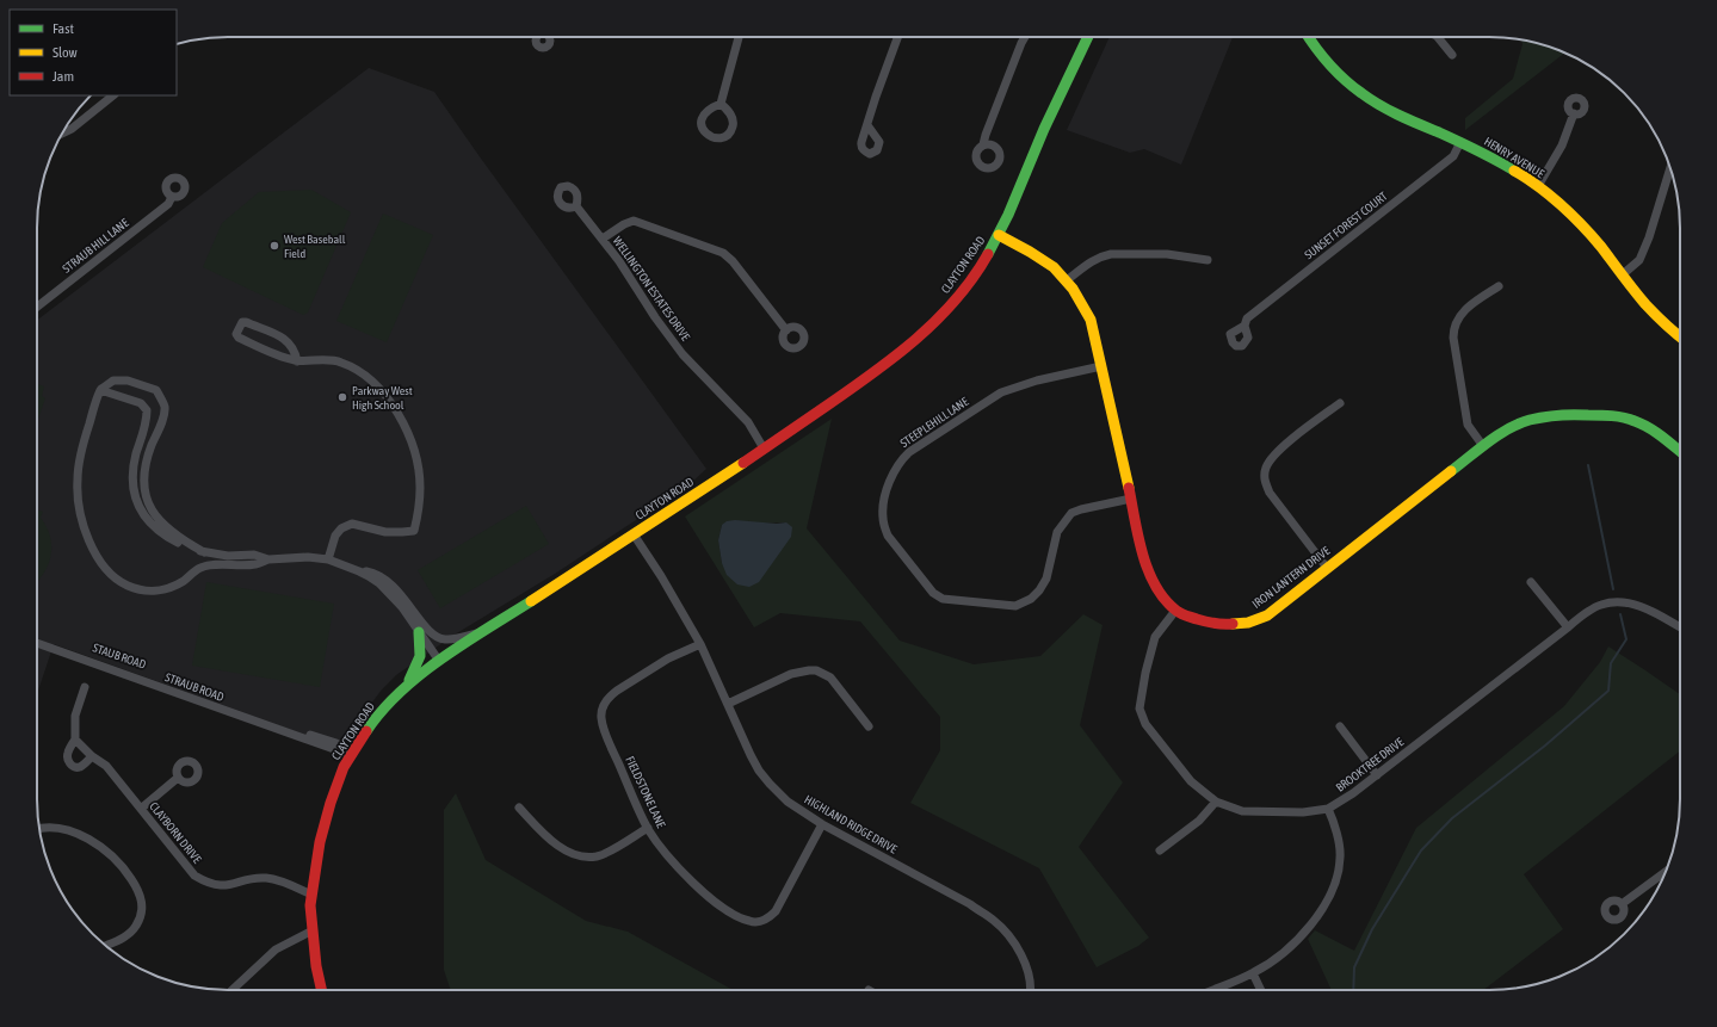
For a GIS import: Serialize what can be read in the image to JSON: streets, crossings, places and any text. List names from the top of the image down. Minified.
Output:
{"streets":{"street":["HENRY AVENUE","SUNSET FOREST COURT","STRAUB HILL LANE","CLAYTON ROAD","WELLINGTON ESTATES DRIVE","STEEPLEHILL LANE","IRON LANTERN DRIVE","STAUB ROAD","STRAUB ROAD","BROOKTREE DRIVE","FIELDSTONE LANE","HIGHLAND RIDGE DRIVE","CLAYBORN DRIVE"]},"crossings":[["HENRY AVENUE","SUNSET FOREST COURT"],["CLAYTON ROAD","WELLINGTON ESTATES DRIVE"],["CLAYTON ROAD","IRON LANTERN DRIVE"],["CLAYTON ROAD","STRAUB ROAD"],["CLAYTON ROAD","HIGHLAND RIDGE DRIVE"],["CLAYTON ROAD","CLAYBORN DRIVE"],["STEEPLEHILL LANE","IRON LANTERN DRIVE"],["IRON LANTERN DRIVE","BROOKTREE DRIVE"],["FIELDSTONE LANE","HIGHLAND RIDGE DRIVE"]],"places":["West Baseball Field","Parkway West High School"],"legend":["Fast","Slow","Jam"]}
